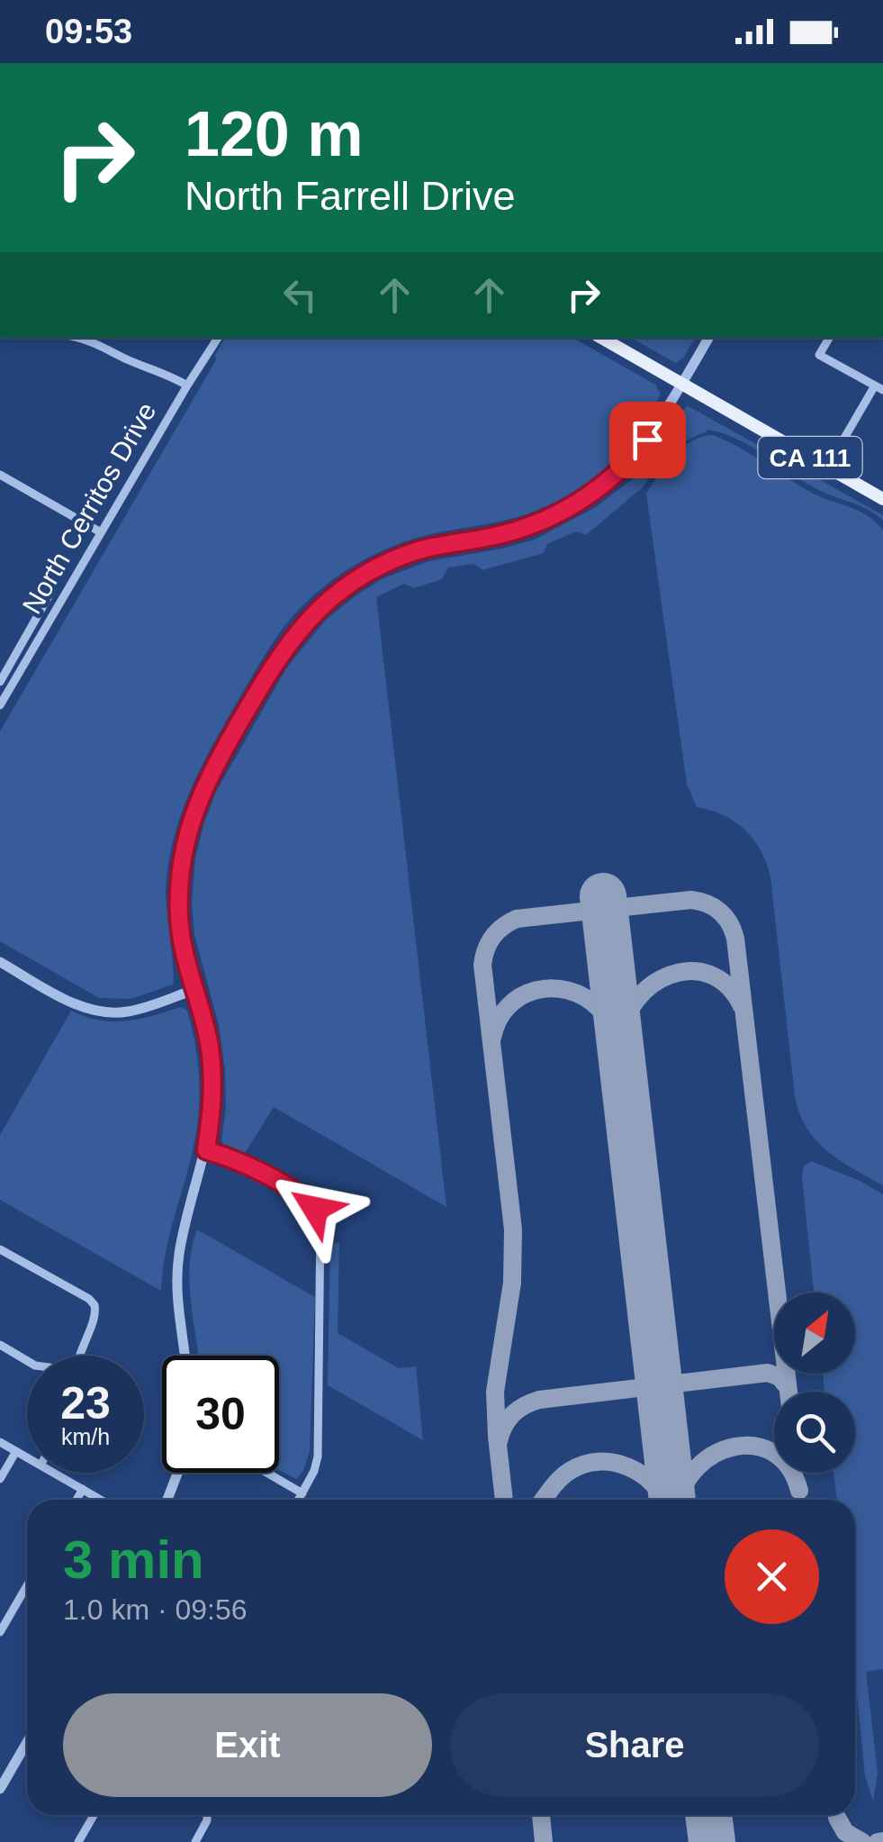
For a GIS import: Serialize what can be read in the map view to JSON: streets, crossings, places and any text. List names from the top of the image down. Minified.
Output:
{"streets":{"main road":["CA 111"],"street":["North Cerritos Drive"]},"north":"top right","page":{"status":"09:53","turn":["120 m","North Farrell Drive"],"speed":"23 km/h","limit":"30","heading":["3 min","1.0 km · 09:56"],"buttons":["Exit","Share"]}}
